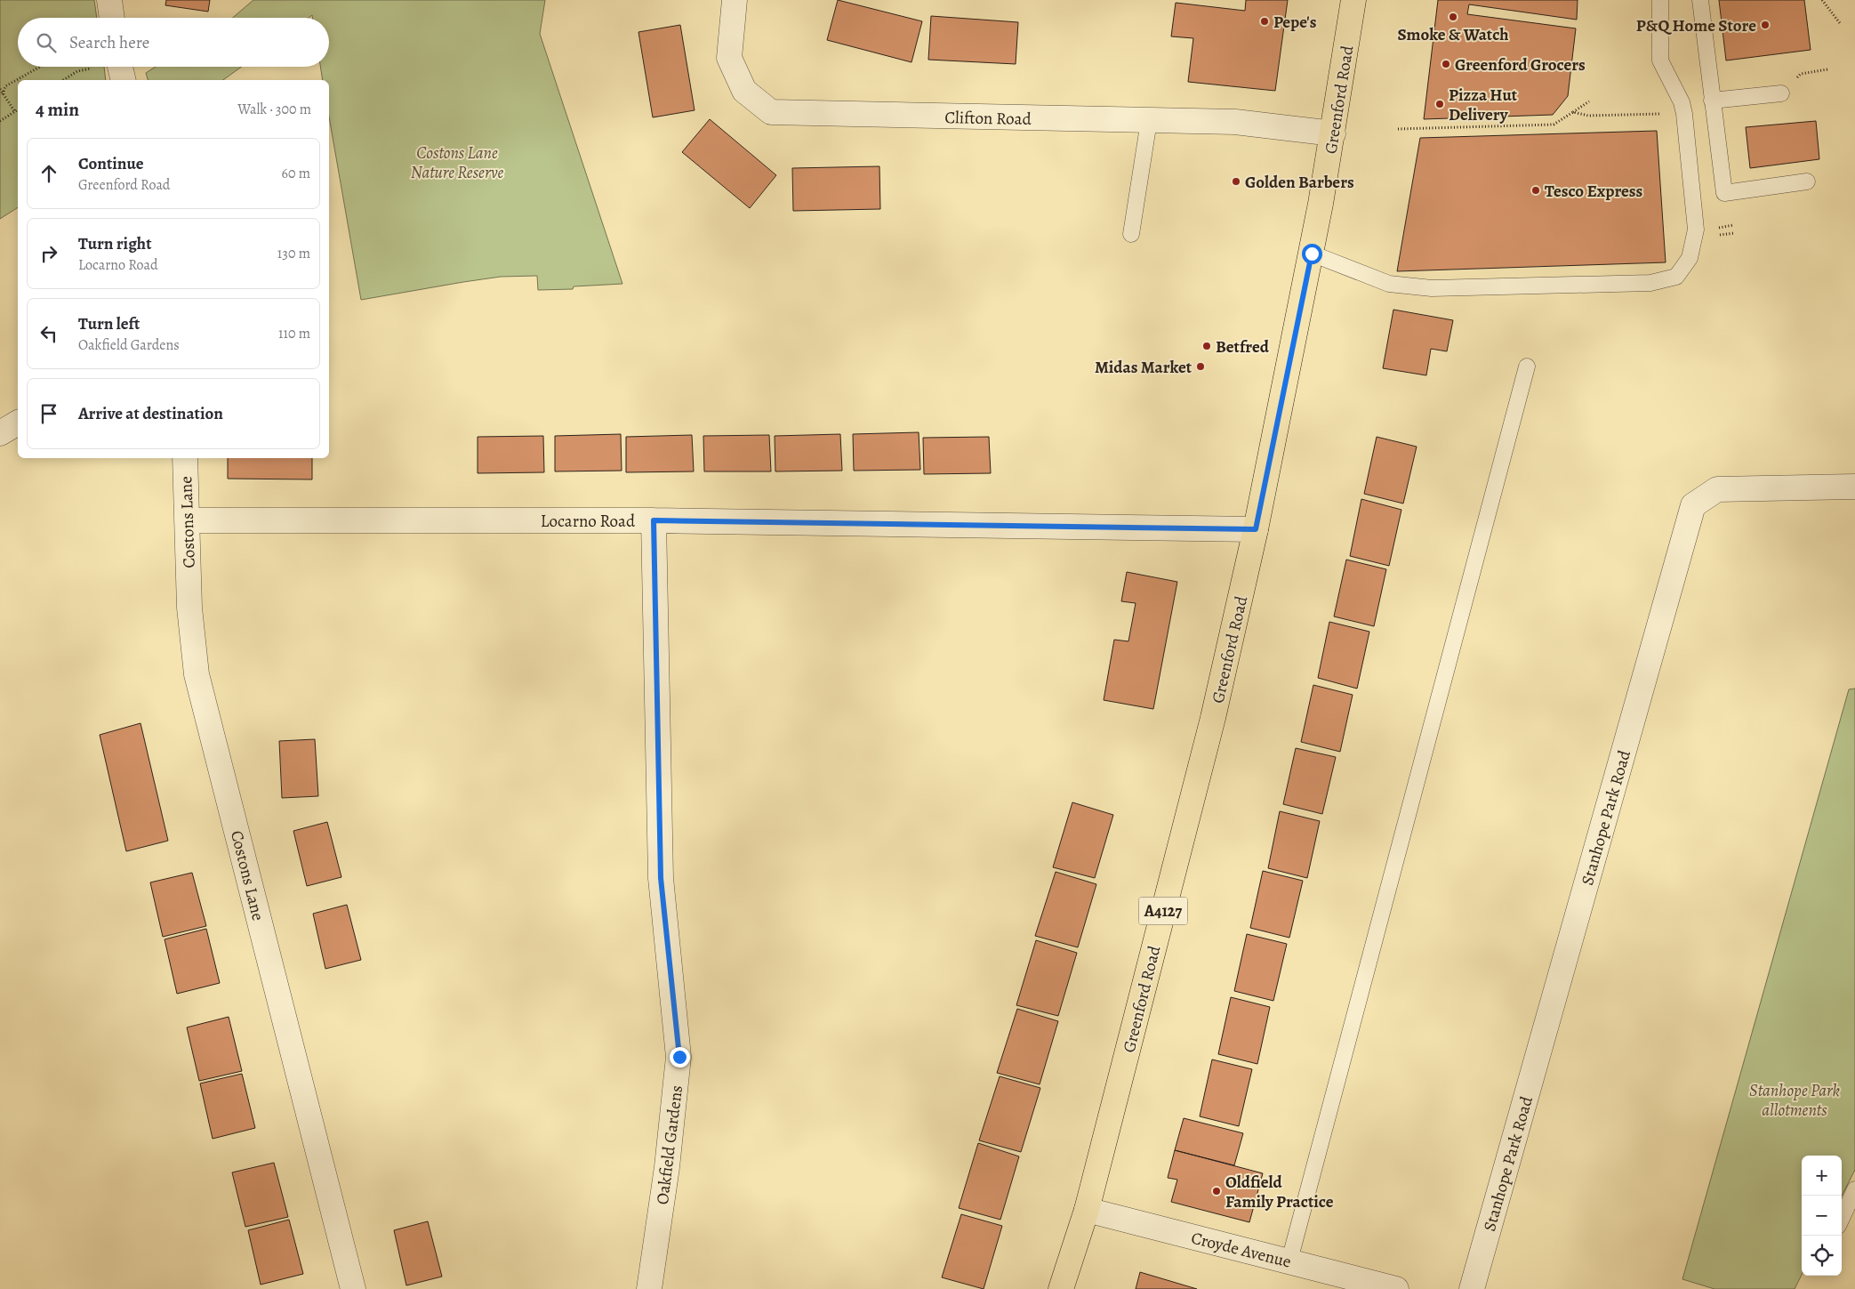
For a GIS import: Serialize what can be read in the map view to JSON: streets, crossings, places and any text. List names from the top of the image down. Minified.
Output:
{"streets":{"main road":["Greenford Road","A4127"],"street":["Clifton Road","Locarno Road","Costons Lane","Stanhope Park Road","Oakfield Gardens","Croyde Avenue"]},"crossings":[["Greenford Road","Clifton Road"],["Greenford Road","Locarno Road"],["Greenford Road","Croyde Avenue"],["Locarno Road","Costons Lane"],["Locarno Road","Oakfield Gardens"]],"parks":["Costons Lane Nature Reserve","Stanhope Park allotments"],"places":["Smoke & Watch","Pepe's","P&Q Home Store","Greenford Grocers","Pizza Hut Delivery","Golden Barbers","Tesco Express","Betfred","Midas Market","Oldfield Family Practice"],"page":{"search":"Search here","heading":["4 min","Walk · 300 m"],"list":[["Continue","Greenford Road","60 m"],["Turn right","Locarno Road","130 m"],["Turn left","Oakfield Gardens","110 m"],"Arrive at destination"],"map_buttons":["+","−"]}}
